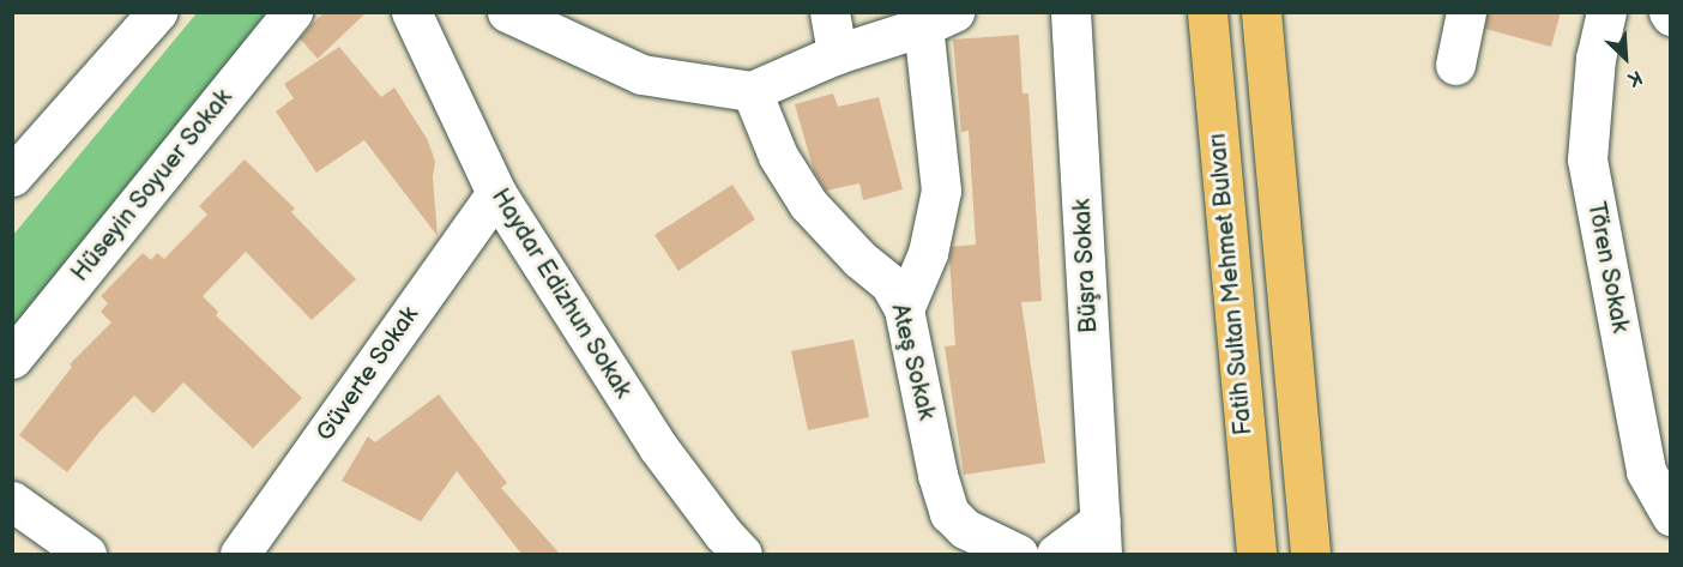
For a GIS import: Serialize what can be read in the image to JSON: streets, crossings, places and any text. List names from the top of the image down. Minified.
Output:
{"streets":{"main road":["Fatih Sultan Mehmet Bulvarı"],"street":["Hüseyin Soyuer Sokak","Büşra Sokak","Tören Sokak","Haydar Edizhun Sokak","Ateş Sokak","Güverte Sokak"]},"crossings":[["Haydar Edizhun Sokak","Güverte Sokak"]],"north":"bottom right"}
